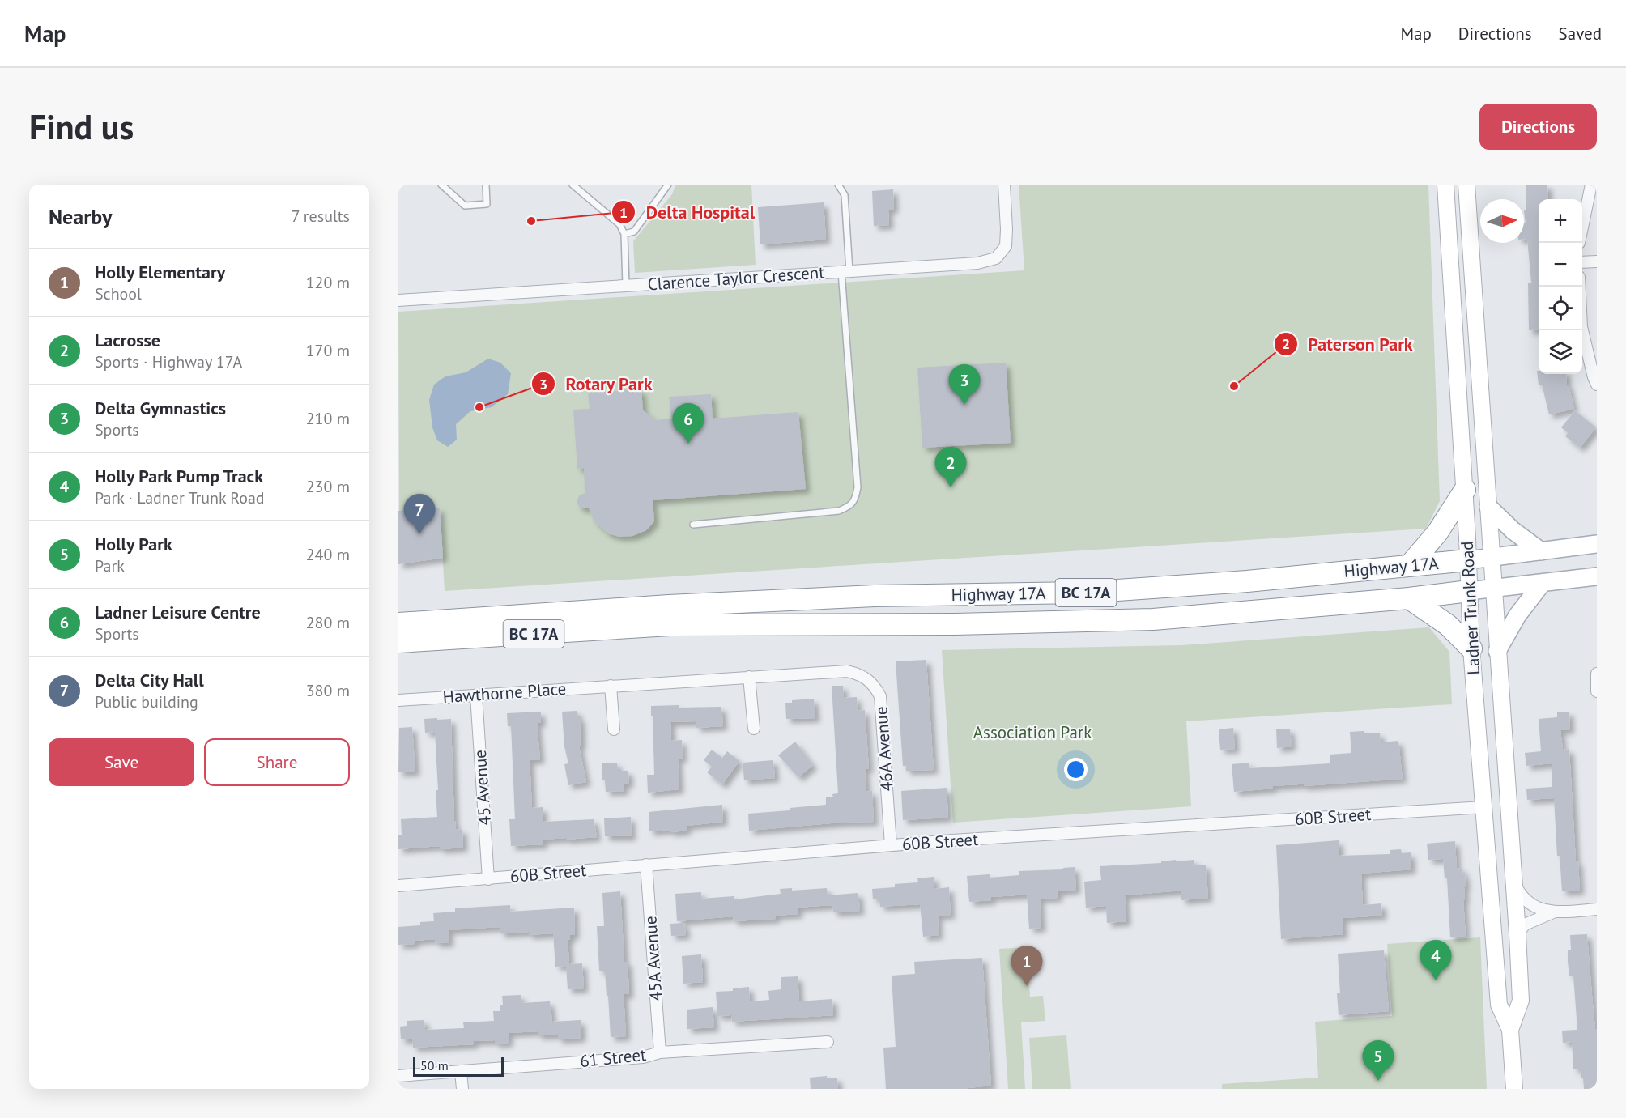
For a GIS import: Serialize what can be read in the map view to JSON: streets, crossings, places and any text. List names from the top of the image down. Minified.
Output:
{"streets":{"highway":["Highway 17A","BC 17A"],"main road":["Ladner Trunk Road"],"street":["Clarence Taylor Crescent","Hawthorne Place","46A Avenue","45 Avenue","60B Street","45A Avenue","61 Street"]},"crossings":[["Highway 17A","Ladner Trunk Road"],["Ladner Trunk Road","60B Street"],["Hawthorne Place","46A Avenue"],["Hawthorne Place","45 Avenue"],["46A Avenue","60B Street"],["45 Avenue","60B Street"],["60B Street","45A Avenue"],["45A Avenue","61 Street"]],"parks":["Association Park"],"places":["Delta Hospital","Paterson Park","Rotary Park"],"scale_bar":"50 m","north":"right","page":{"header":"Map","nav":["Map","Directions","Saved"],"buttons":["Directions",["Save","Share"]],"title":"Find us","heading":["Nearby","7 results"],"map_buttons":["+","−"],"list":[{"mark":"1","name":"Holly Elementary","note":"School","value":"120 m"},{"mark":"2","name":"Lacrosse","note":"Sports · Highway 17A","value":"170 m"},{"mark":"3","name":"Delta Gymnastics","note":"Sports","value":"210 m"},{"mark":"4","name":"Holly Park Pump Track","note":"Park · Ladner Trunk Road","value":"230 m"},{"mark":"5","name":"Holly Park","note":"Park","value":"240 m"},{"mark":"6","name":"Ladner Leisure Centre","note":"Sports","value":"280 m"},{"mark":"7","name":"Delta City Hall","note":"Public building","value":"380 m"}],"pins":["3","6","2","7","4","1","5"],"scale":"50 m"}}
